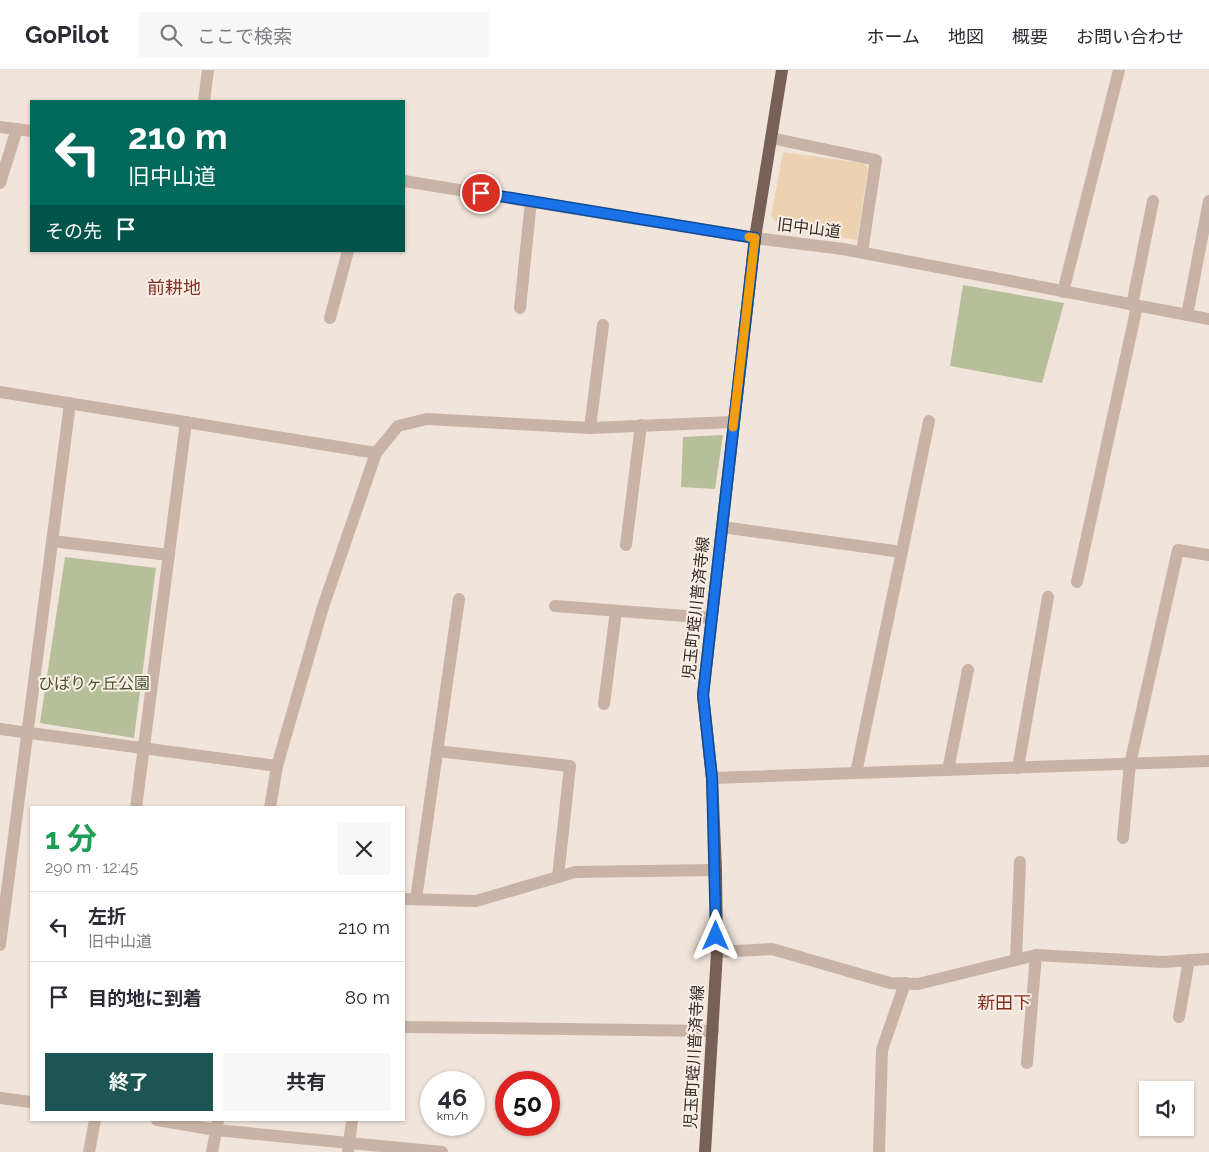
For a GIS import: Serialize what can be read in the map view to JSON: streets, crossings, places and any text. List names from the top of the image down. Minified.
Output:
{"streets":{"main road":["児玉町蛭川普済寺線"],"street":["旧中山道"]},"crossings":[["旧中山道","児玉町蛭川普済寺線"]],"districts":["前耕地","新田下"],"parks":["ひばりヶ丘公園"],"page":{"header":"GoPilot","search":"ここで検索","nav":["ホーム","地図","概要","お問い合わせ"],"turn":["210 m","旧中山道"],"then":"その先","heading":["1 分","290 m · 12:45"],"list":[{"name":"左折","note":"旧中山道","value":"210 m"},{"name":"目的地に到着","value":"80 m"}],"buttons":["終了","共有"],"speed":"46 km/h","limit":"50"}}
